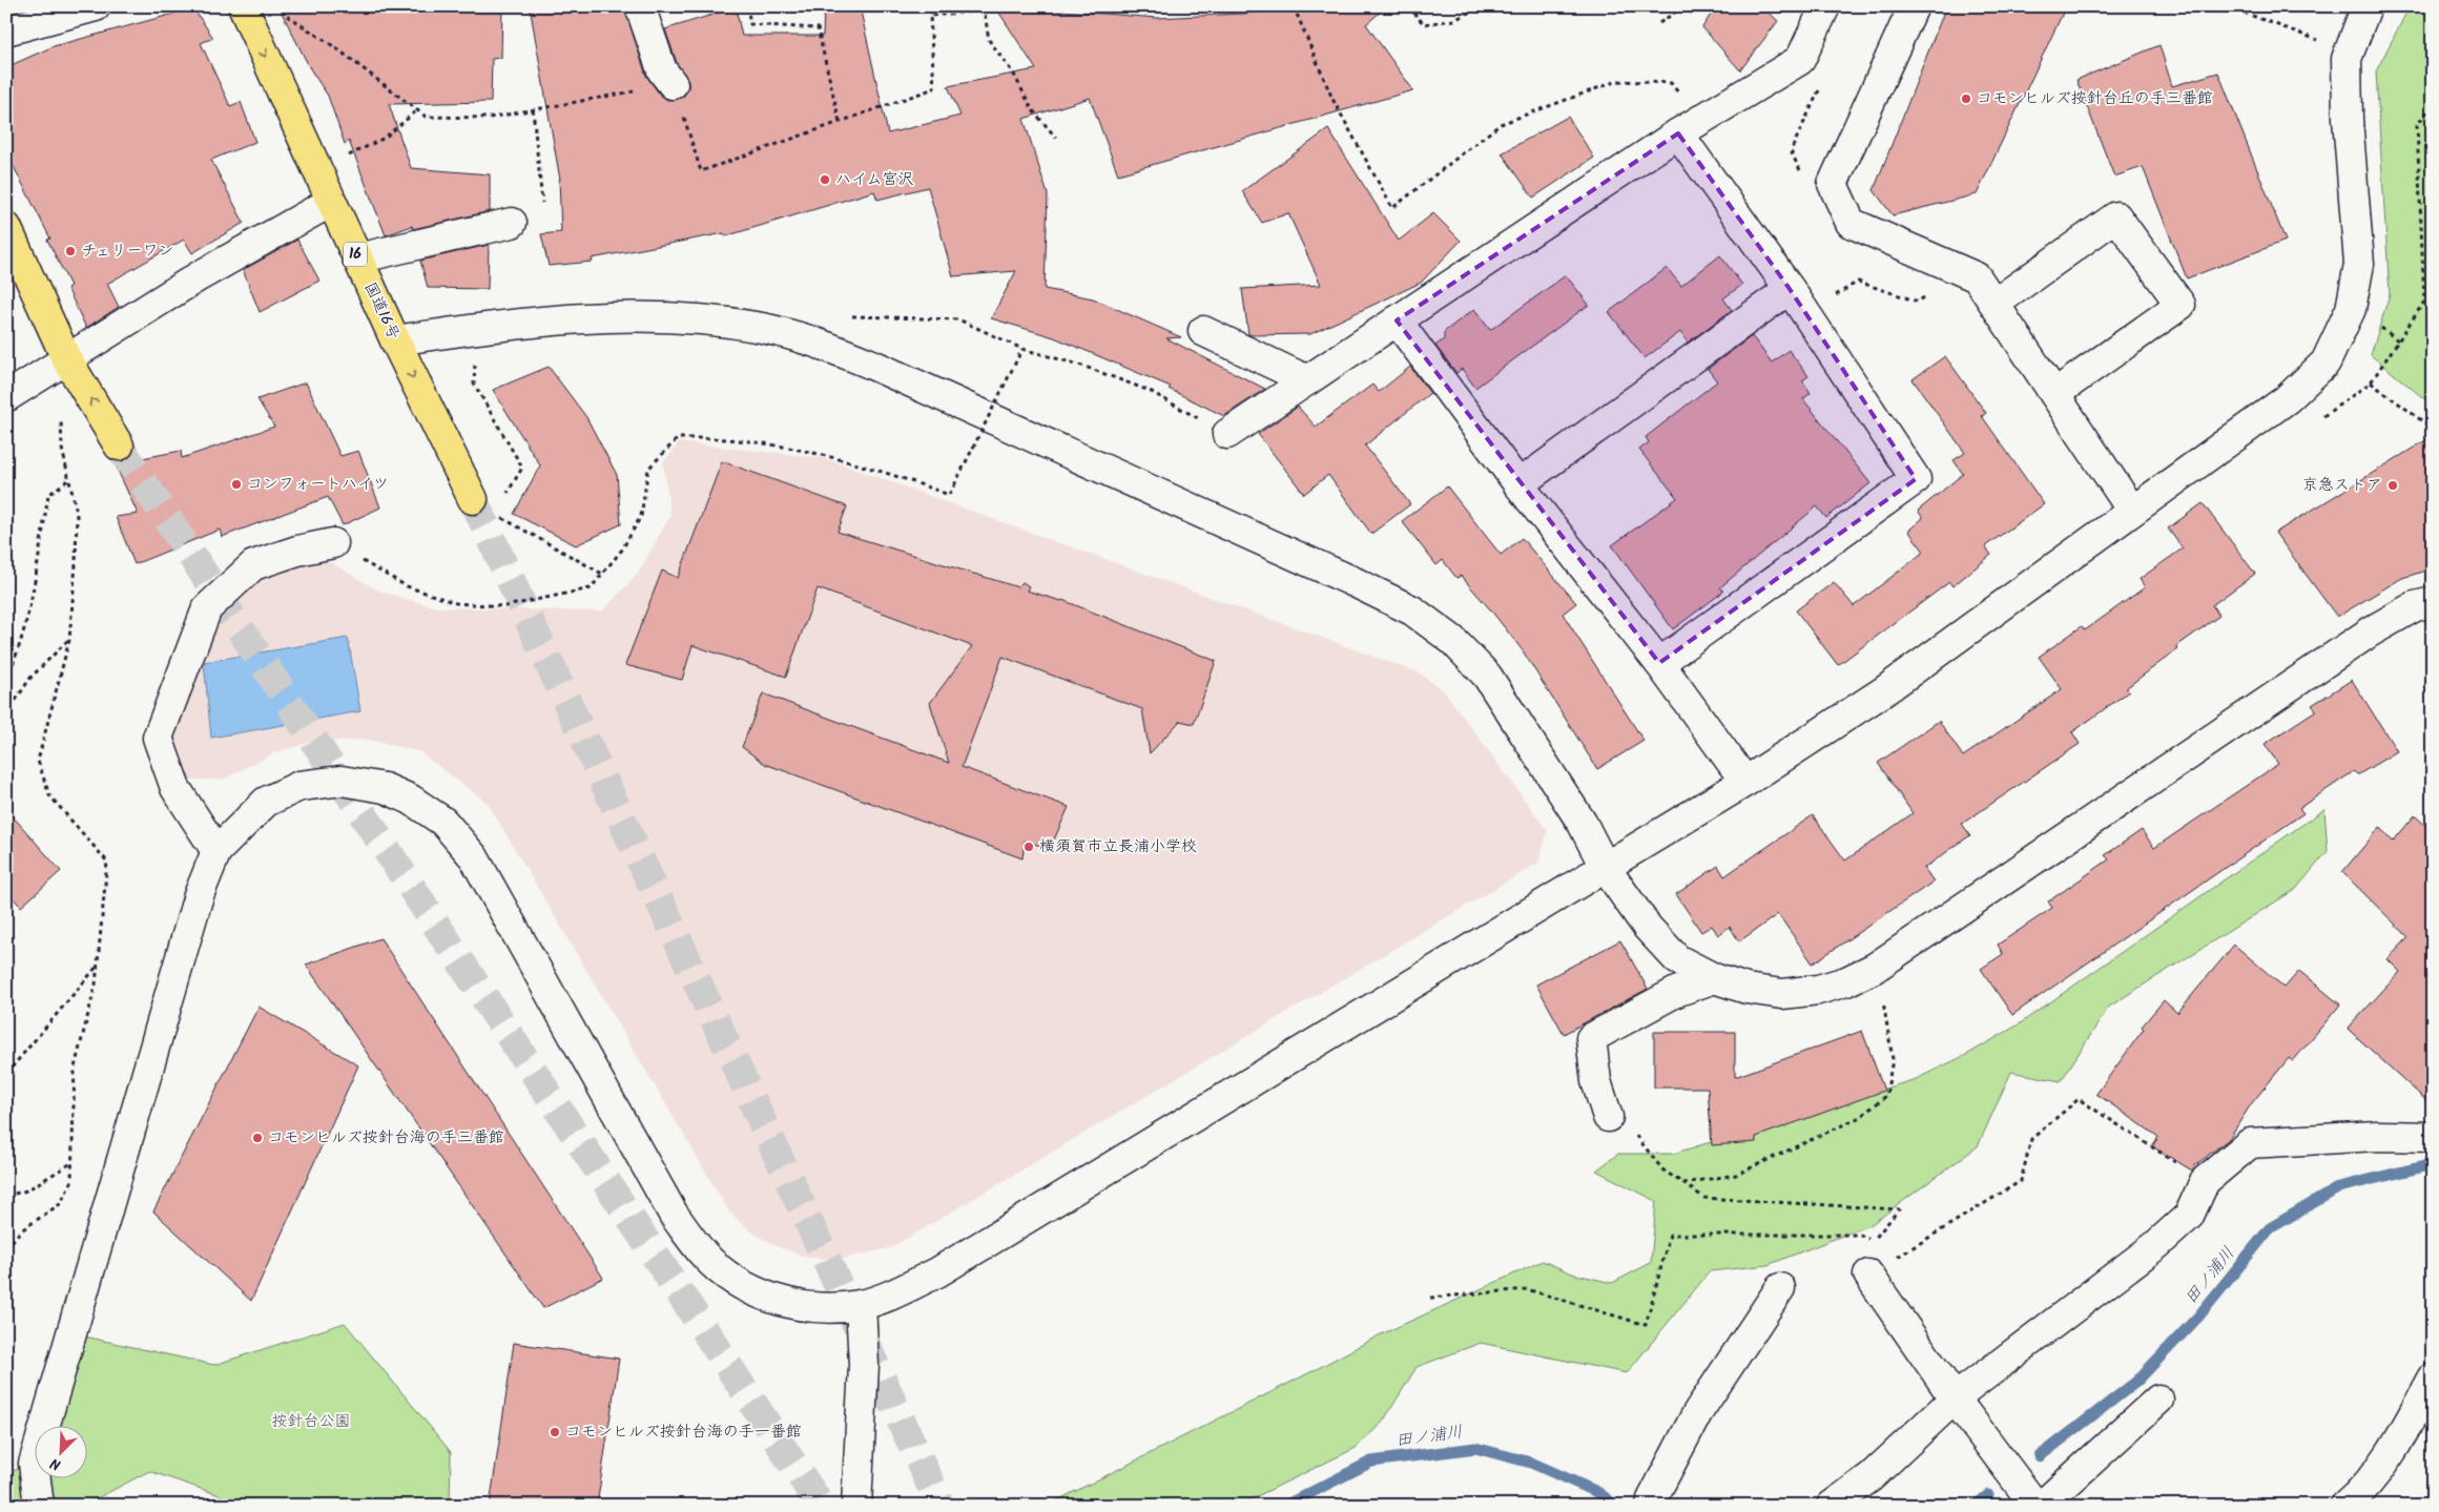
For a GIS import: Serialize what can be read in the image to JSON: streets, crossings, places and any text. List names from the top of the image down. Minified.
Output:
{"streets":{"highway":["16","国道16号"]},"one_way":["国道16号"],"water":["田ノ浦川"],"parks":["按針台公園"],"places":["コモンヒルズ按針台丘の手三番館","ハイム宮沢","チェリーワン","コンフォートハイツ","京急ストア","横須賀市立長浦小学校","コモンヒルズ按針台海の手三番館","コモンヒルズ按針台海の手一番館"],"north":"bottom left"}
